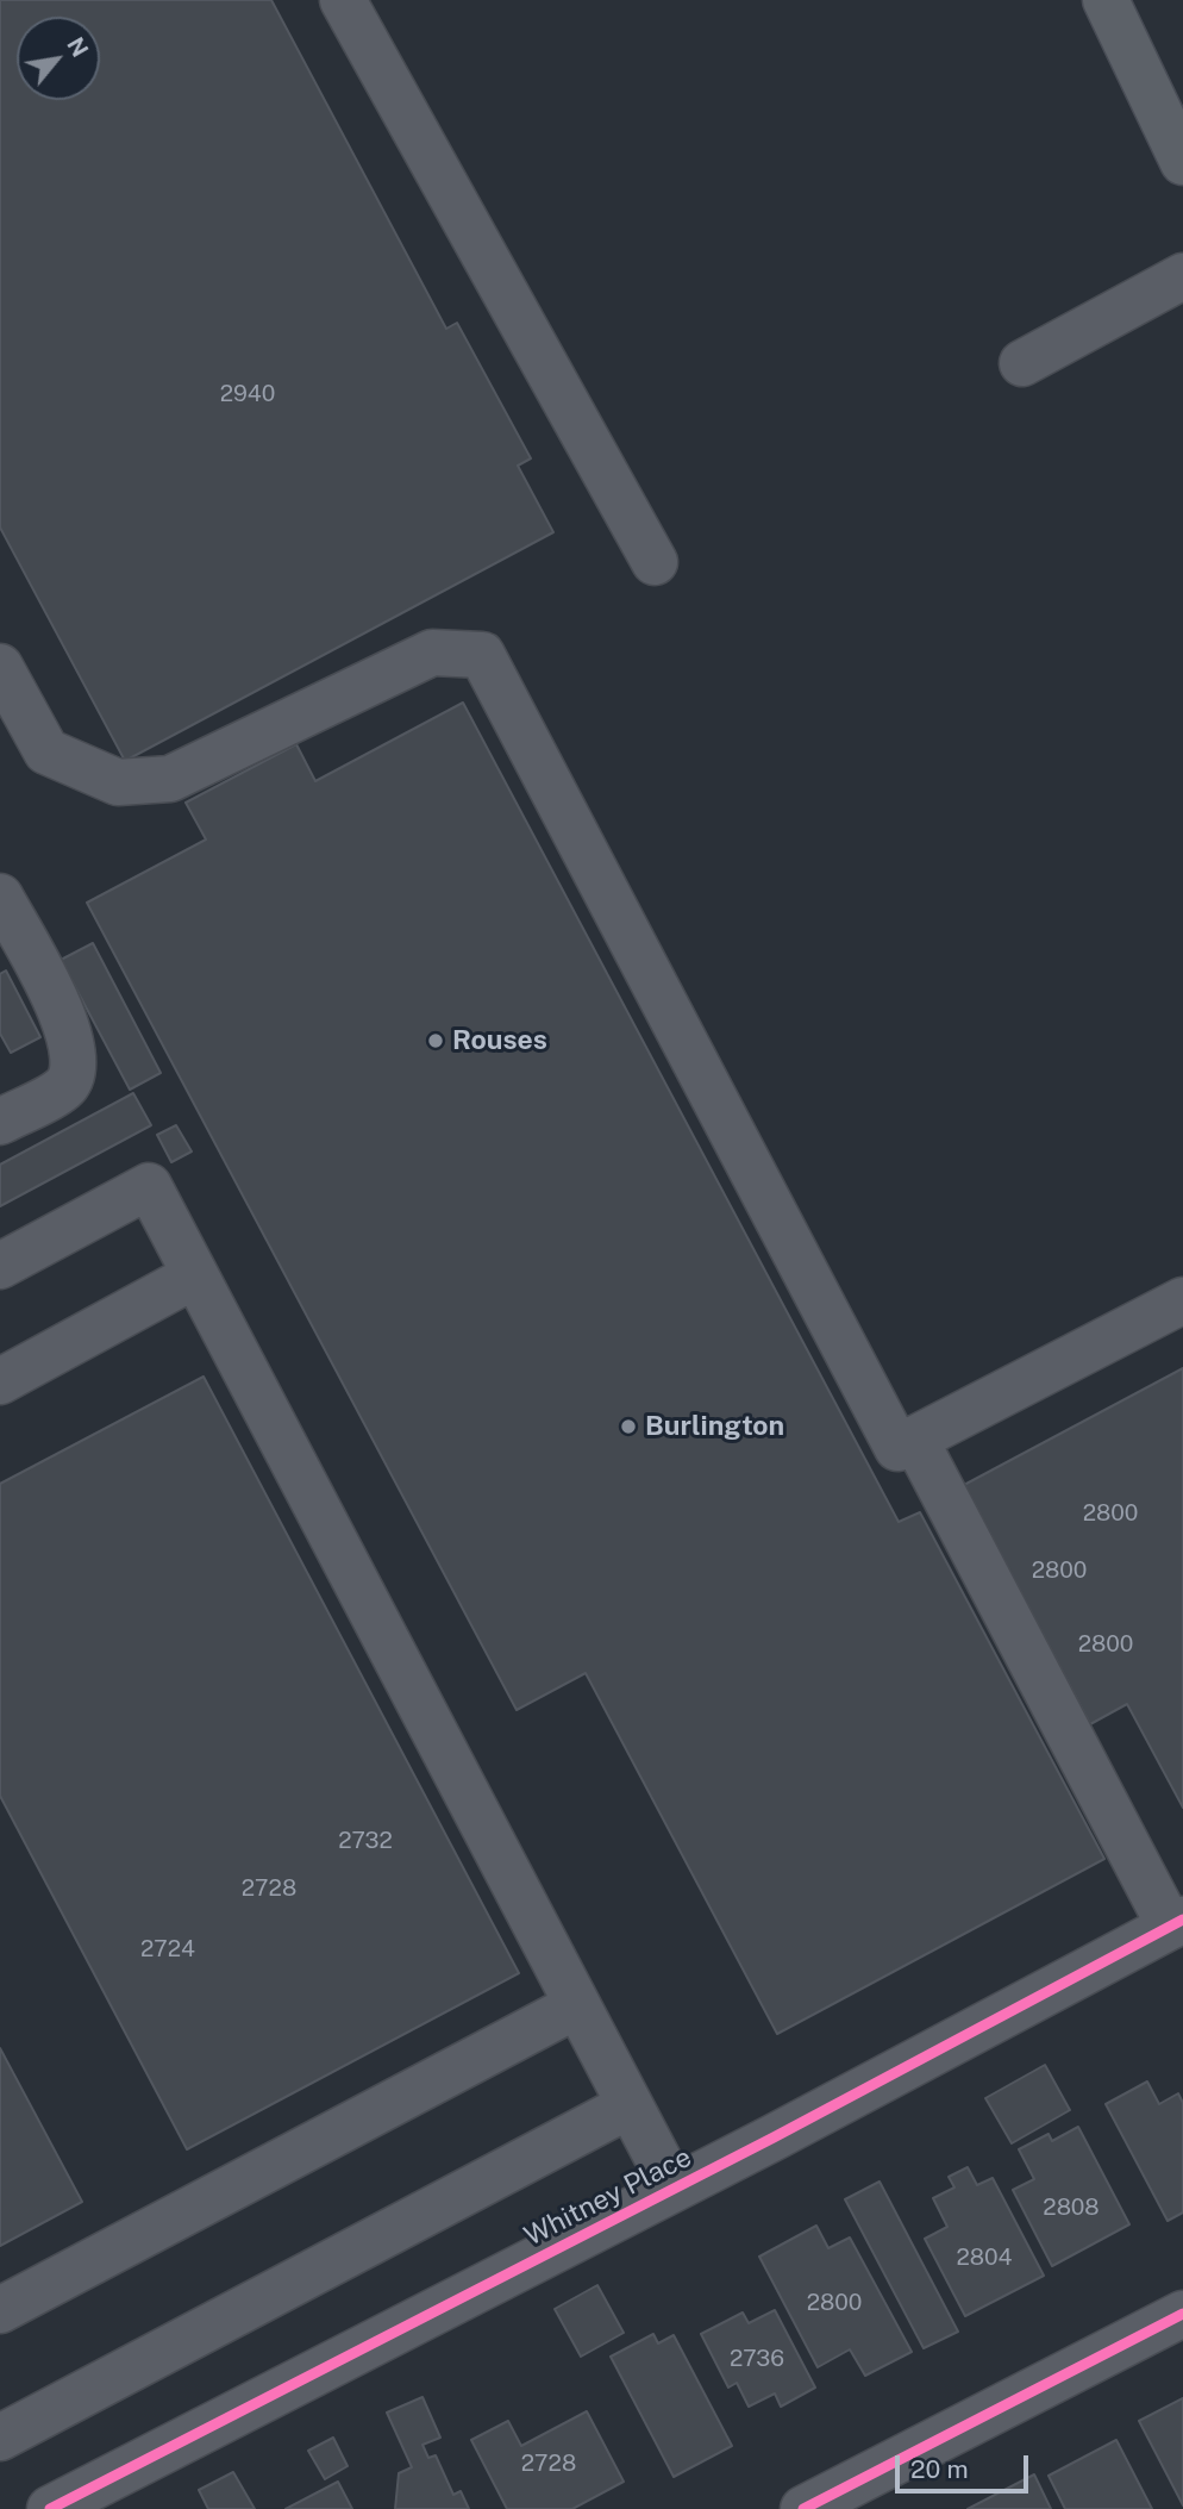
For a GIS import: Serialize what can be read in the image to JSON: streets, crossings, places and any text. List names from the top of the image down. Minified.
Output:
{"streets":{"street":["Whitney Place"]},"places":["Rouses","Burlington"],"house_numbers":["2940","2800","2800","2800","2732","2728","2724","2808","2804","2800","2736","2728"],"scale_bar":"20 m","north":"top right"}
